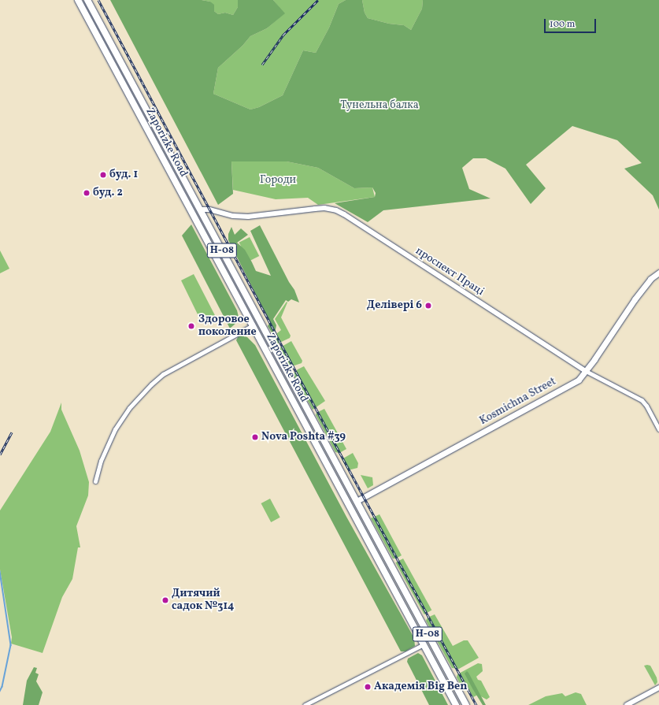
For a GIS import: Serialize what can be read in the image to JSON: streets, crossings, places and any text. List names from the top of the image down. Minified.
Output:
{"streets":{"main road":["Zaporizke Road","Н-08","Kosmichna Street"],"street":["проспект Праці"]},"crossings":[["Zaporizke Road","Н-08"],["Zaporizke Road","проспект Праці"],["Zaporizke Road","Kosmichna Street"],["проспект Праці","Kosmichna Street"]],"parks":["Тунельна балка","Городи"],"places":["буд. 1","буд. 2","Делівері 6","Здоровое поколение","Nova Poshta #39","Дитячий садок №314","Академія Big Ben"],"scale_bar":"100 m"}
